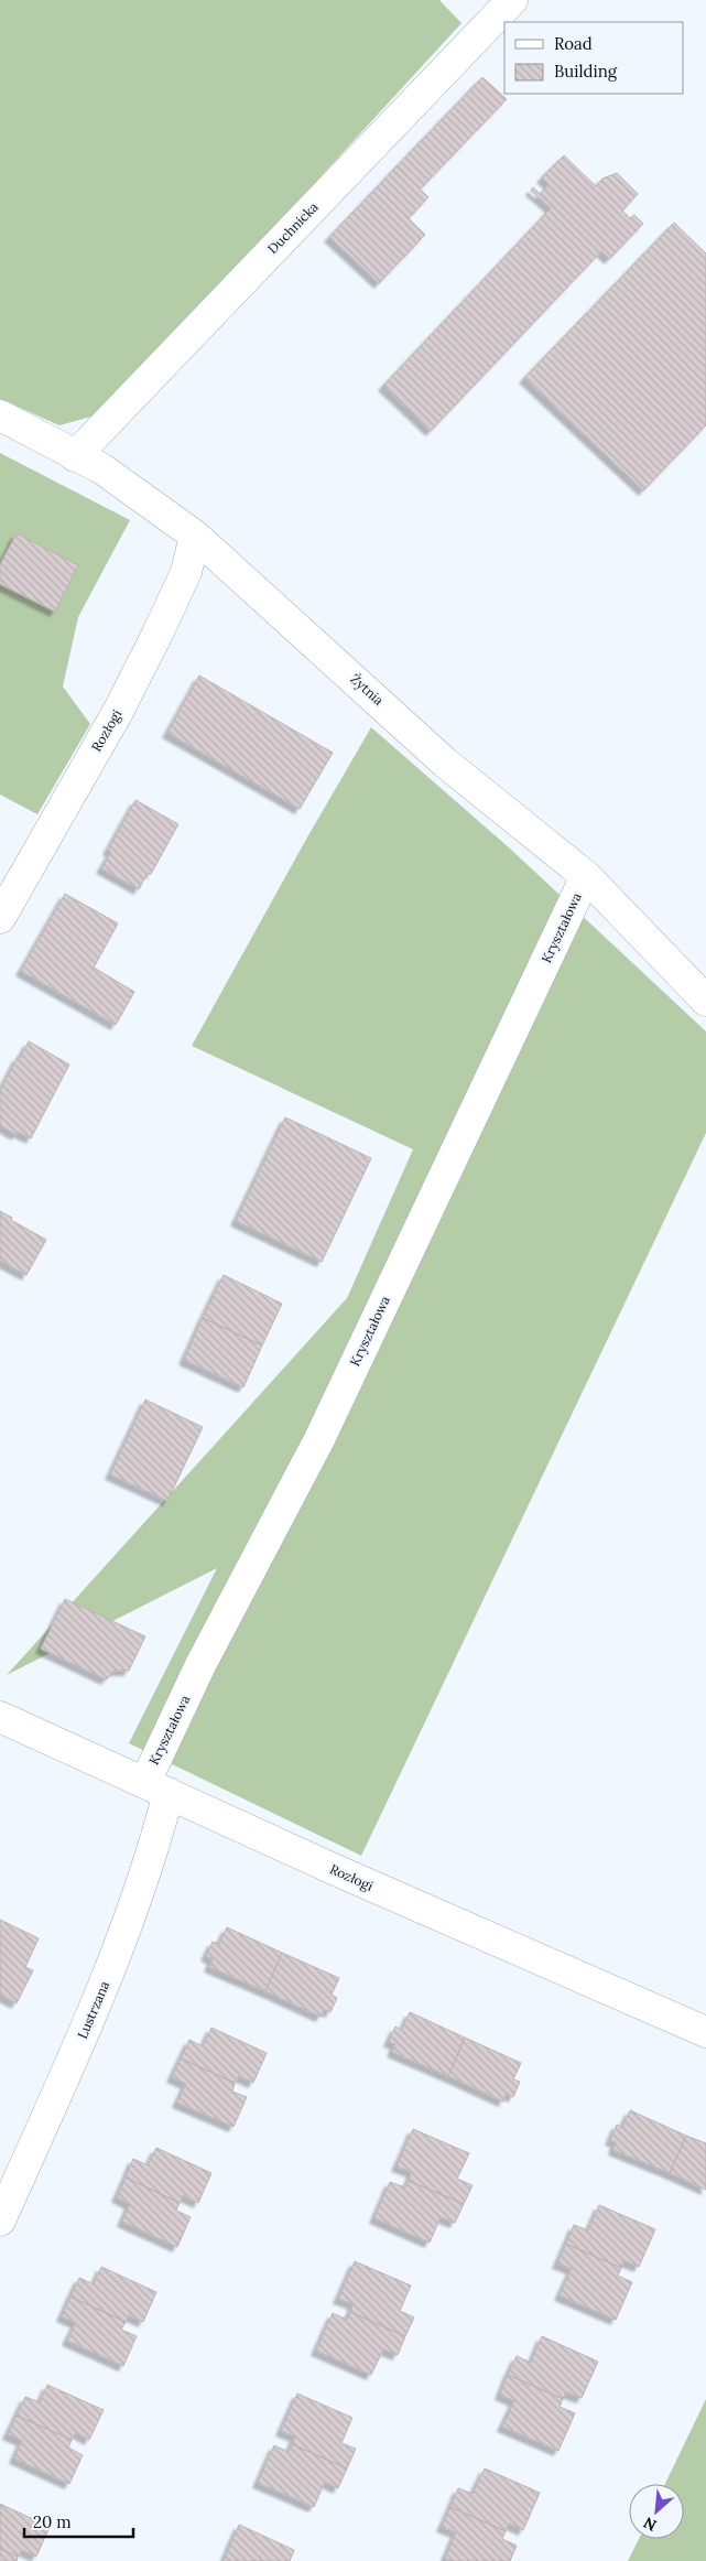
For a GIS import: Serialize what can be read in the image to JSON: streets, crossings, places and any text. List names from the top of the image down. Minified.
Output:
{"streets":{"street":["Duchnicka","Żytnia","Rozłogi","Kryształowa","Lustrzana"]},"crossings":[["Duchnicka","Żytnia"],["Żytnia","Rozłogi"],["Żytnia","Kryształowa"],["Rozłogi","Kryształowa"],["Rozłogi","Lustrzana"],["Kryształowa","Lustrzana"]],"legend":["Road","Building"],"scale_bar":"20 m","north":"bottom left"}
